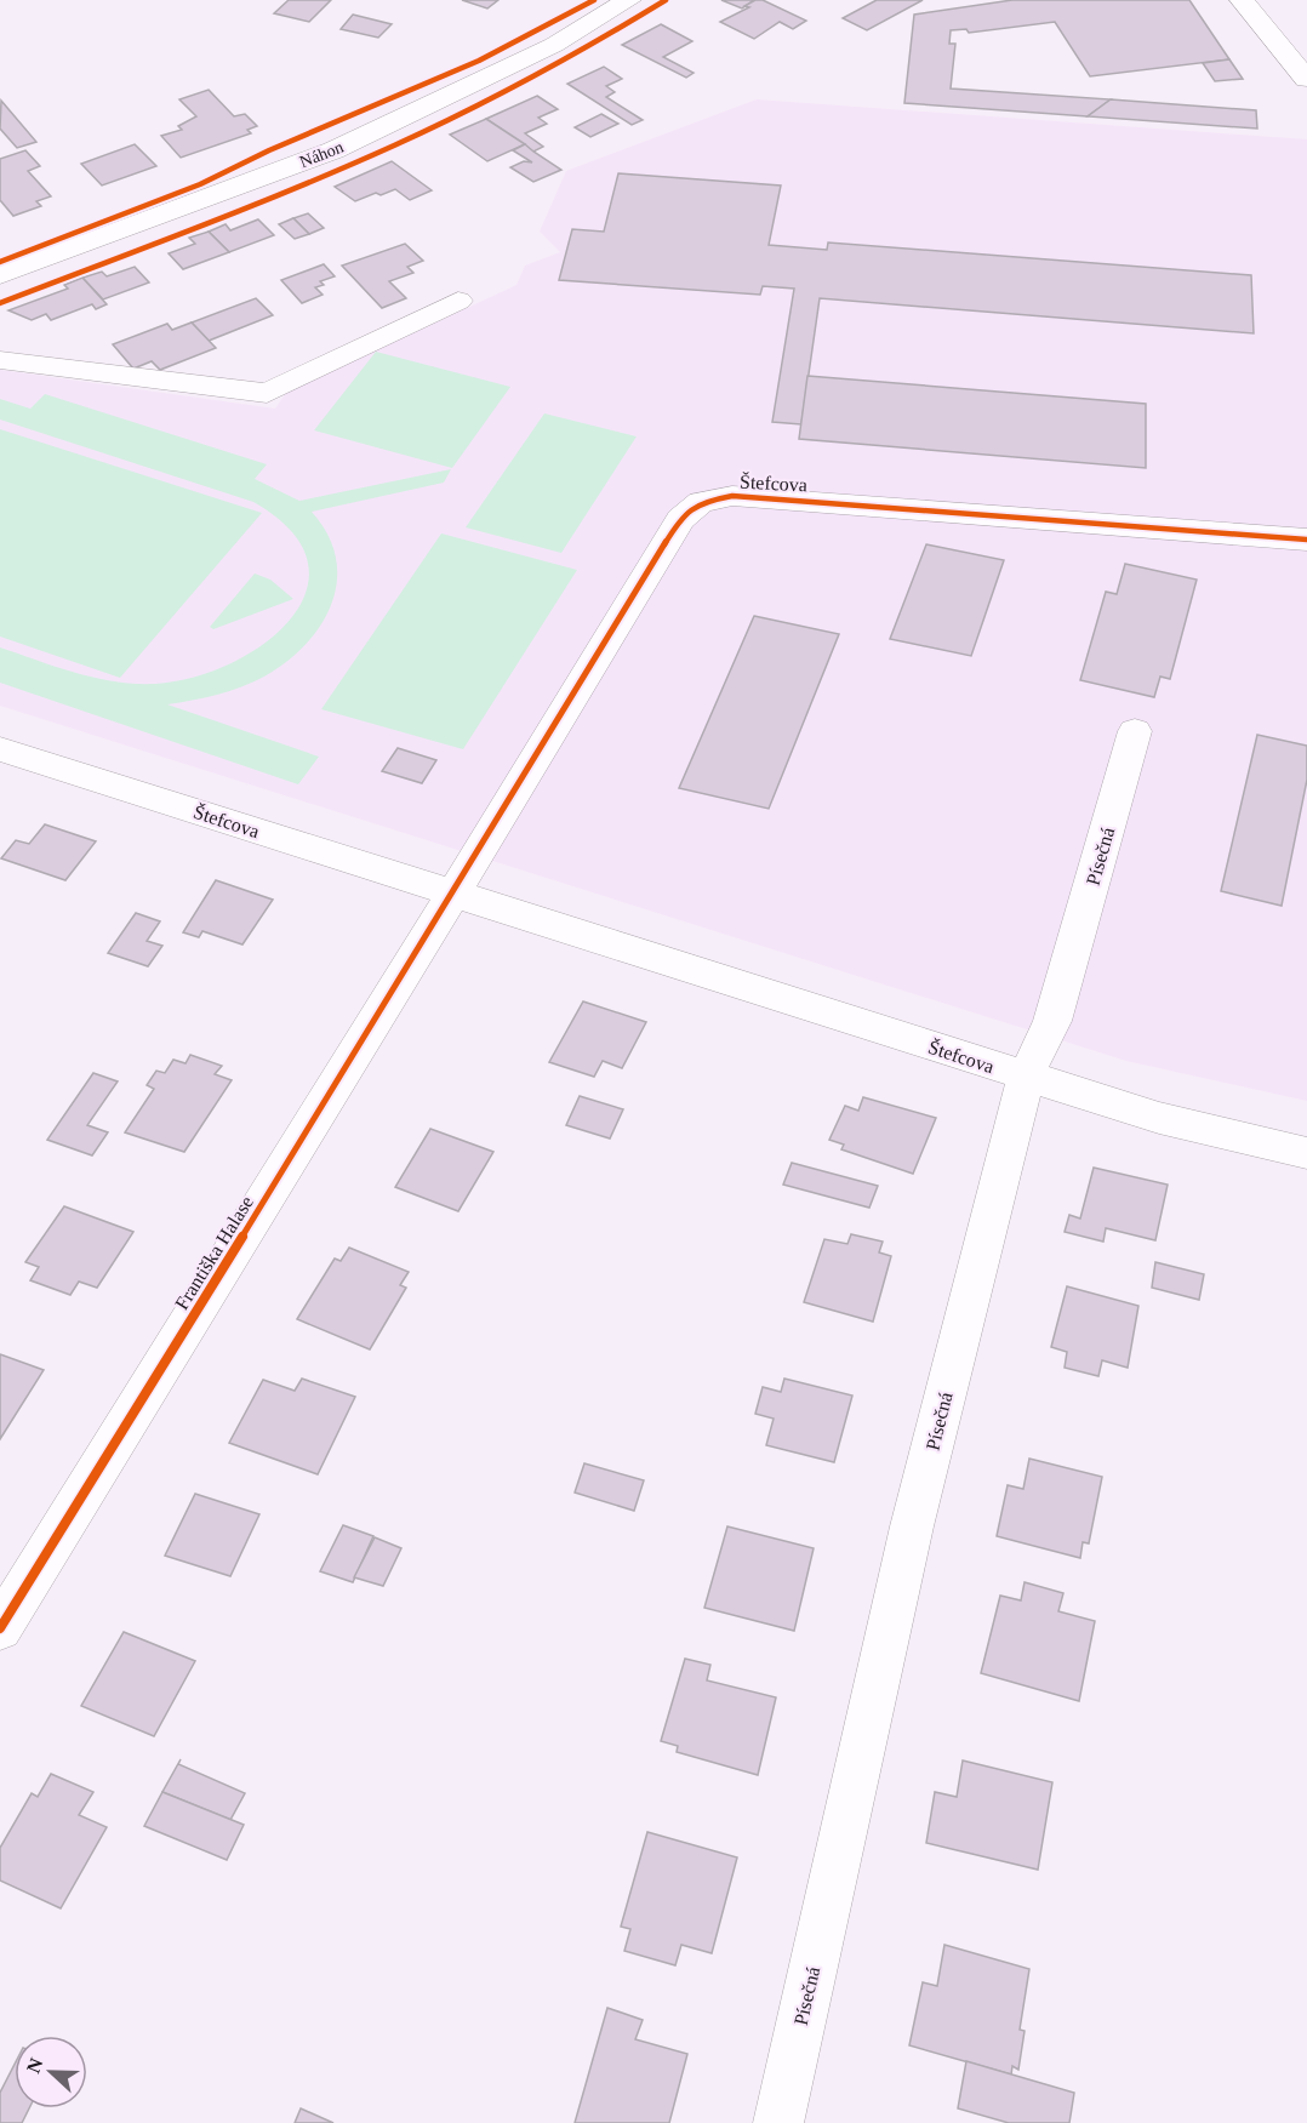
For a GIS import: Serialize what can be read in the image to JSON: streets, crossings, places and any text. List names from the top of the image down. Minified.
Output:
{"streets":{"street":["Náhon","Štefcova","Písečná","Františka Halase"]},"crossings":[["Štefcova","Písečná"],["Štefcova","Františka Halase"]],"north":"left"}
